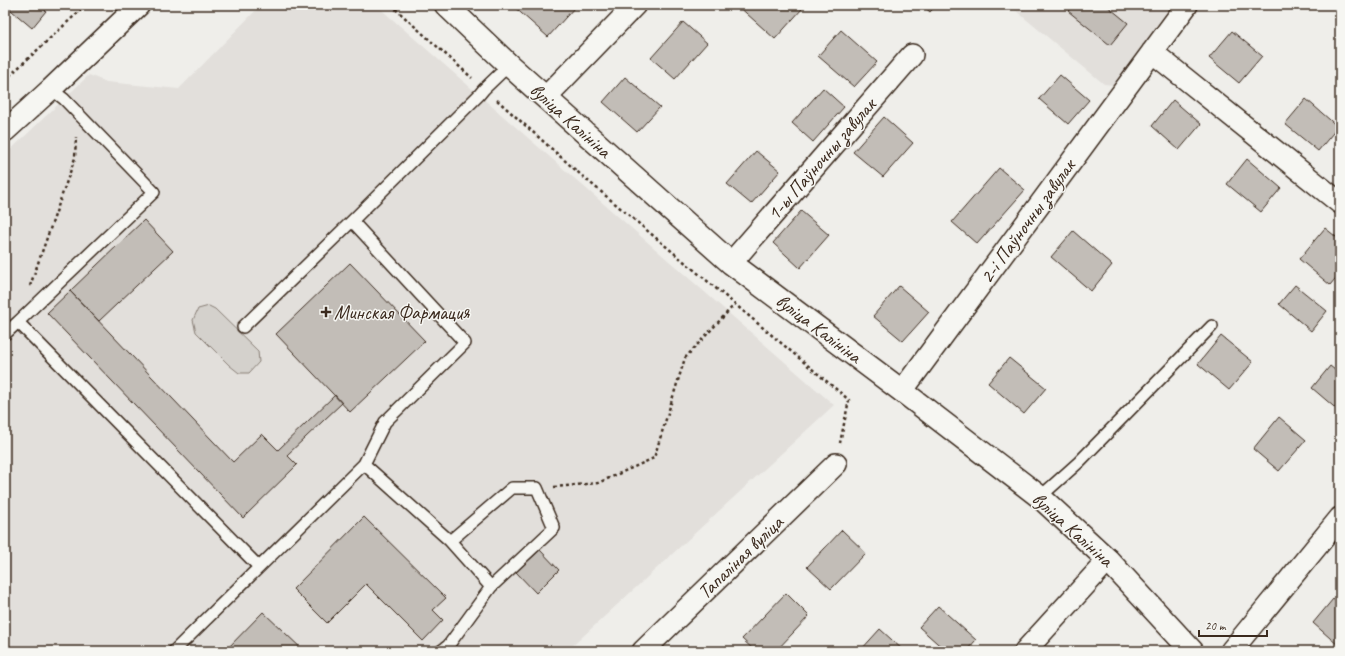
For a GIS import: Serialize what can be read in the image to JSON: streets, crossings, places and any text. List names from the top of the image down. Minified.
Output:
{"streets":{"main road":["вуліца Калініна"],"street":["1-ы Паўночны завулак","2-і Паўночны завулак","Тапаліная вуліца"]},"crossings":[["вуліца Калініна","1-ы Паўночны завулак"],["вуліца Калініна","2-і Паўночны завулак"]],"places":{"health":["Минская Фармация"]},"scale_bar":"20 m"}
